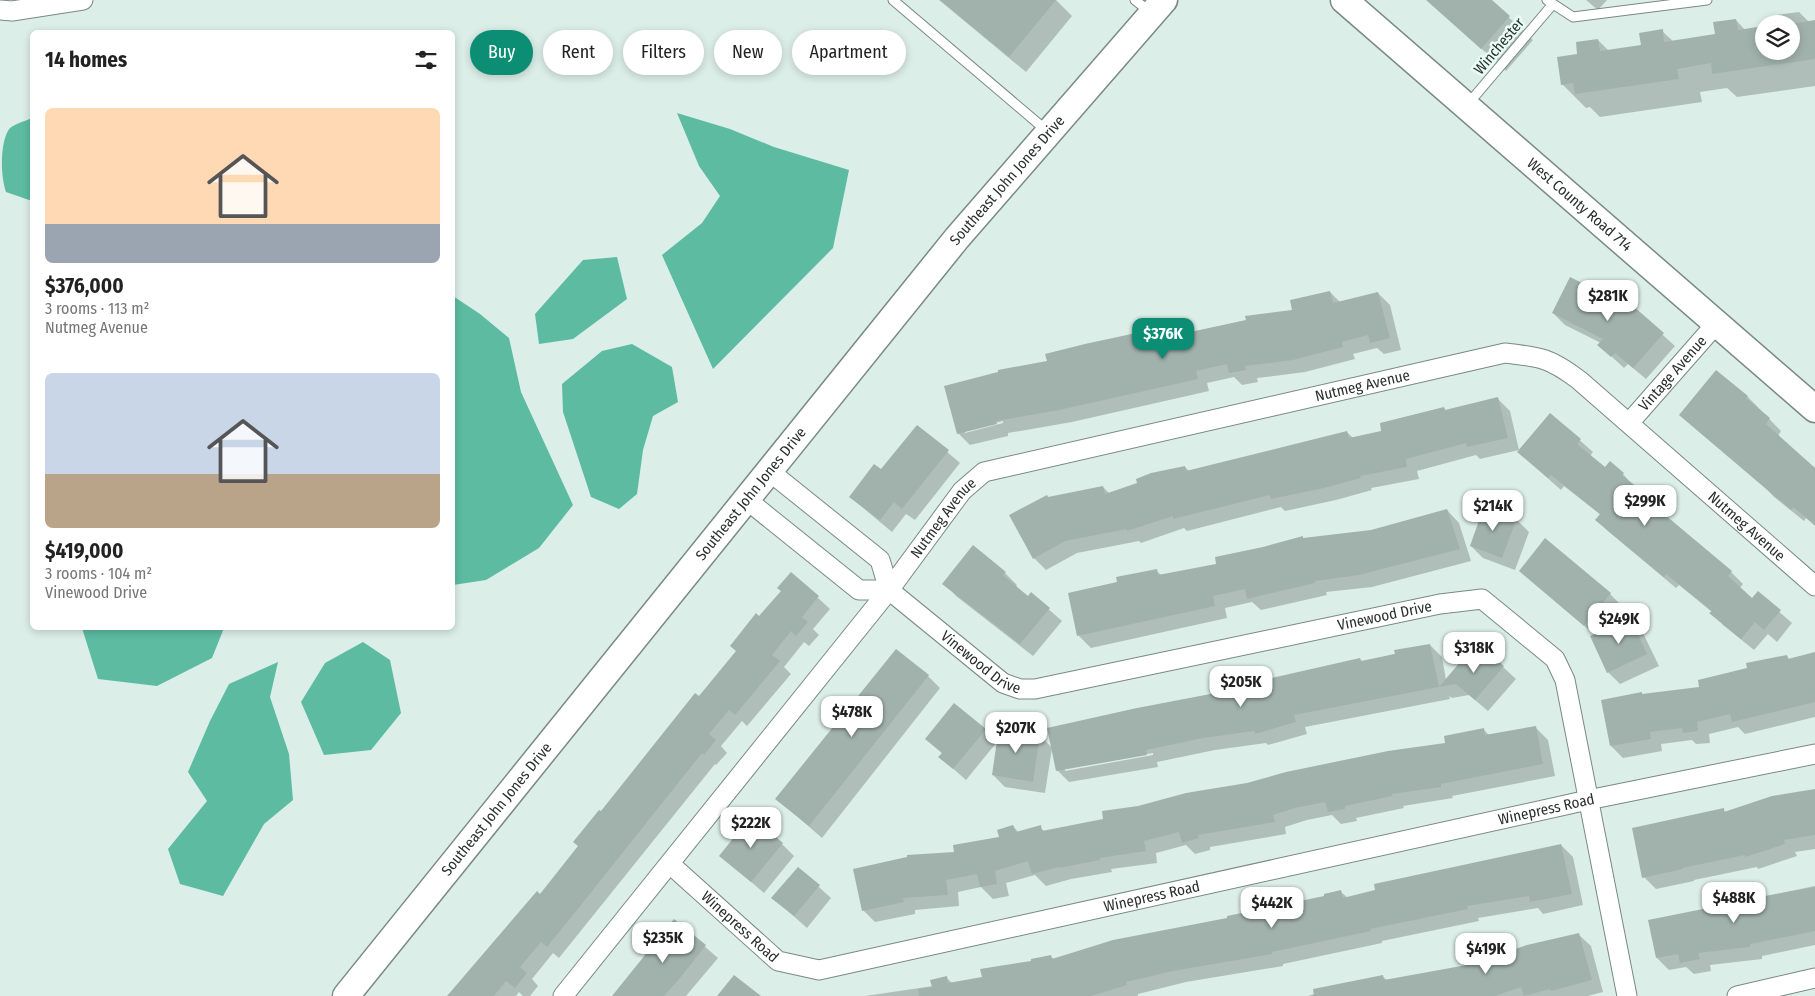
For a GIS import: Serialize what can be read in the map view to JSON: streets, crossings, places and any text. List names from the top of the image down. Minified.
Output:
{"streets":{"main road":["Southeast John Jones Drive","West County Road 714"],"street":["Vintage Avenue","Nutmeg Avenue","Vinewood Drive","Winepress Road"],"lane":["Winchester"]},"crossings":[["Winchester","West County Road 714"],["West County Road 714","Vintage Avenue"],["Vintage Avenue","Nutmeg Avenue"],["Nutmeg Avenue","Vinewood Drive"],["Nutmeg Avenue","Winepress Road"],["Vinewood Drive","Winepress Road"]],"page":{"chip":["Buy","Rent","Filters","New","Apartment"],"heading":"14 homes","list":[{"name":"$376,000","note":"3 rooms · 113 m² · Nutmeg Avenue"},{"name":"$419,000","note":"3 rooms · 104 m² · Vinewood Drive"}],"price":["$281K","$376K","$299K","$214K","$249K","$318K","$205K","$478K","$207K","$222K","$488K","$442K","$235K","$419K"]}}
